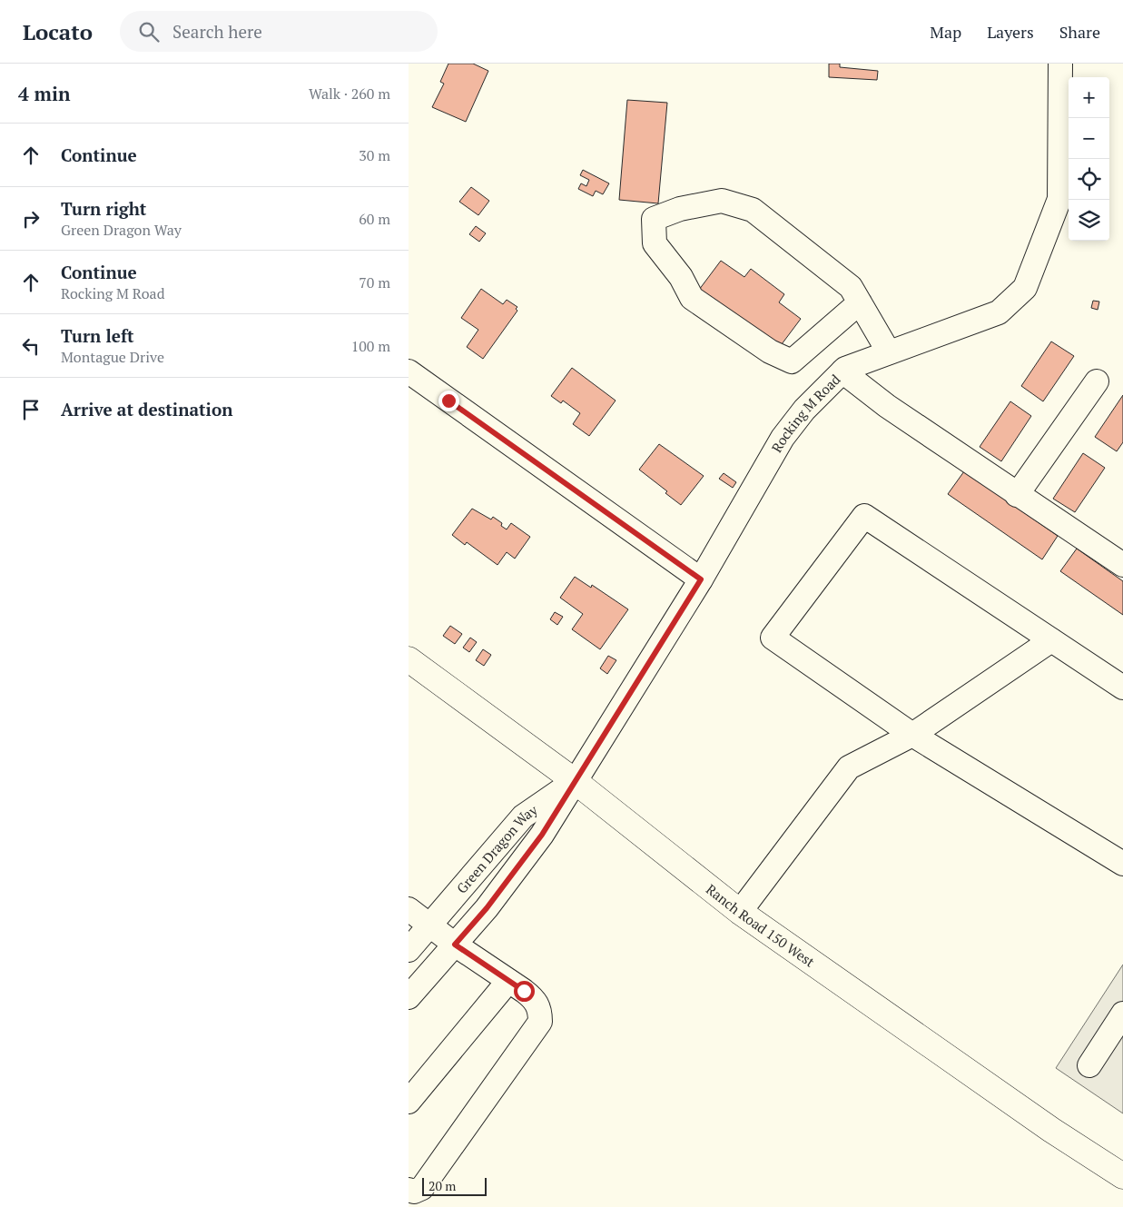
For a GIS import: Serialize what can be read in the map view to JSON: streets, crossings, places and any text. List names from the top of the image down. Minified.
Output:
{"streets":{"main road":["Ranch Road 150 West"],"street":["Rocking M Road","Green Dragon Way"]},"crossings":[["Rocking M Road","Green Dragon Way"],["Rocking M Road","Ranch Road 150 West"],["Green Dragon Way","Ranch Road 150 West"]],"scale_bar":"20 m","page":{"header":"Locato","search":"Search here","nav":["Map","Layers","Share"],"heading":["4 min","Walk · 260 m"],"map_buttons":["+","−"],"list":[["Continue","30 m"],["Turn right","Green Dragon Way","60 m"],["Continue","Rocking M Road","70 m"],["Turn left","Montague Drive","100 m"],"Arrive at destination"],"scale":"20 m"}}
